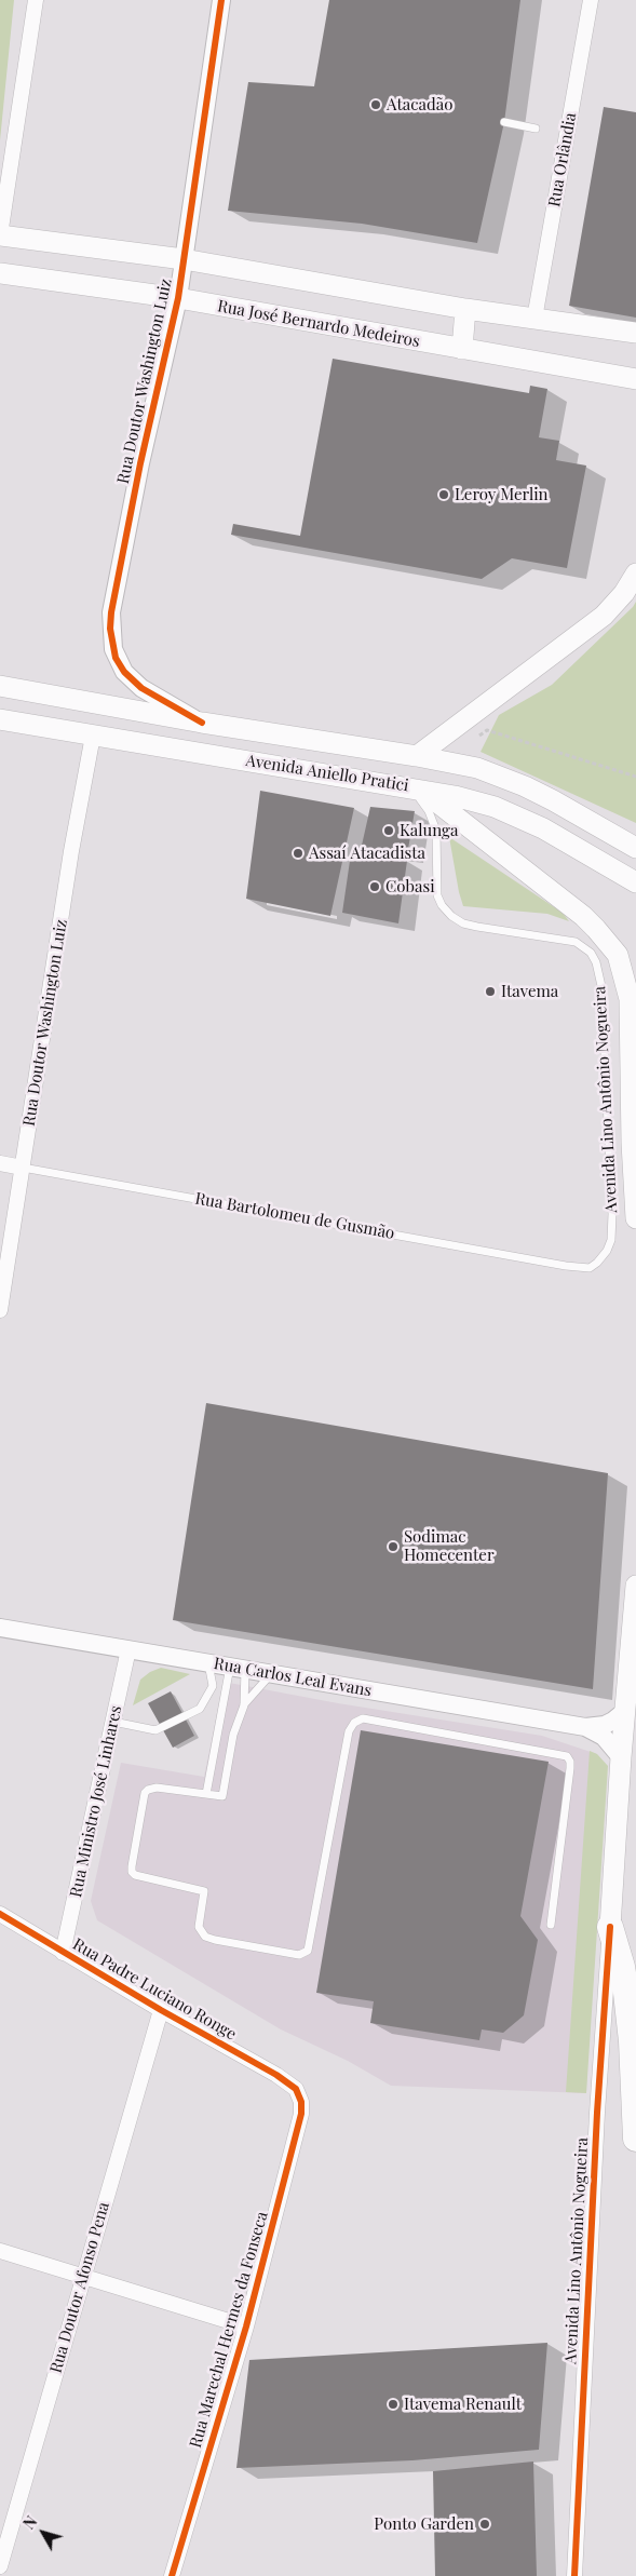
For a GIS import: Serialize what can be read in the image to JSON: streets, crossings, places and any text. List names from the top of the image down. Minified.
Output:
{"streets":{"main road":["Rua José Bernardo Medeiros","Avenida Aniello Pratici","Avenida Lino Antônio Nogueira"],"street":["Rua Orlândia","Rua Doutor Washington Luiz","Rua Bartolomeu de Gusmão","Rua Carlos Leal Evans","Rua Ministro José Linhares","Rua Padre Luciano Ronge","Rua Doutor Afonso Pena","Rua Marechal Hermes da Fonseca"]},"crossings":[["Rua José Bernardo Medeiros","Rua Doutor Washington Luiz"],["Rua Doutor Washington Luiz","Avenida Aniello Pratici"],["Rua Doutor Washington Luiz","Rua Bartolomeu de Gusmão"],["Avenida Aniello Pratici","Avenida Lino Antônio Nogueira"],["Avenida Lino Antônio Nogueira","Rua Bartolomeu de Gusmão"],["Avenida Lino Antônio Nogueira","Rua Carlos Leal Evans"],["Rua Carlos Leal Evans","Rua Ministro José Linhares"],["Rua Ministro José Linhares","Rua Padre Luciano Ronge"],["Rua Padre Luciano Ronge","Rua Doutor Afonso Pena"],["Rua Padre Luciano Ronge","Rua Marechal Hermes da Fonseca"]],"places":["Atacadão","Leroy Merlin","Kalunga","Assaí Atacadista","Cobasi","Itavema","Sodimac Homecenter","Itavema Renault","Ponto Garden"],"north":"top left"}
